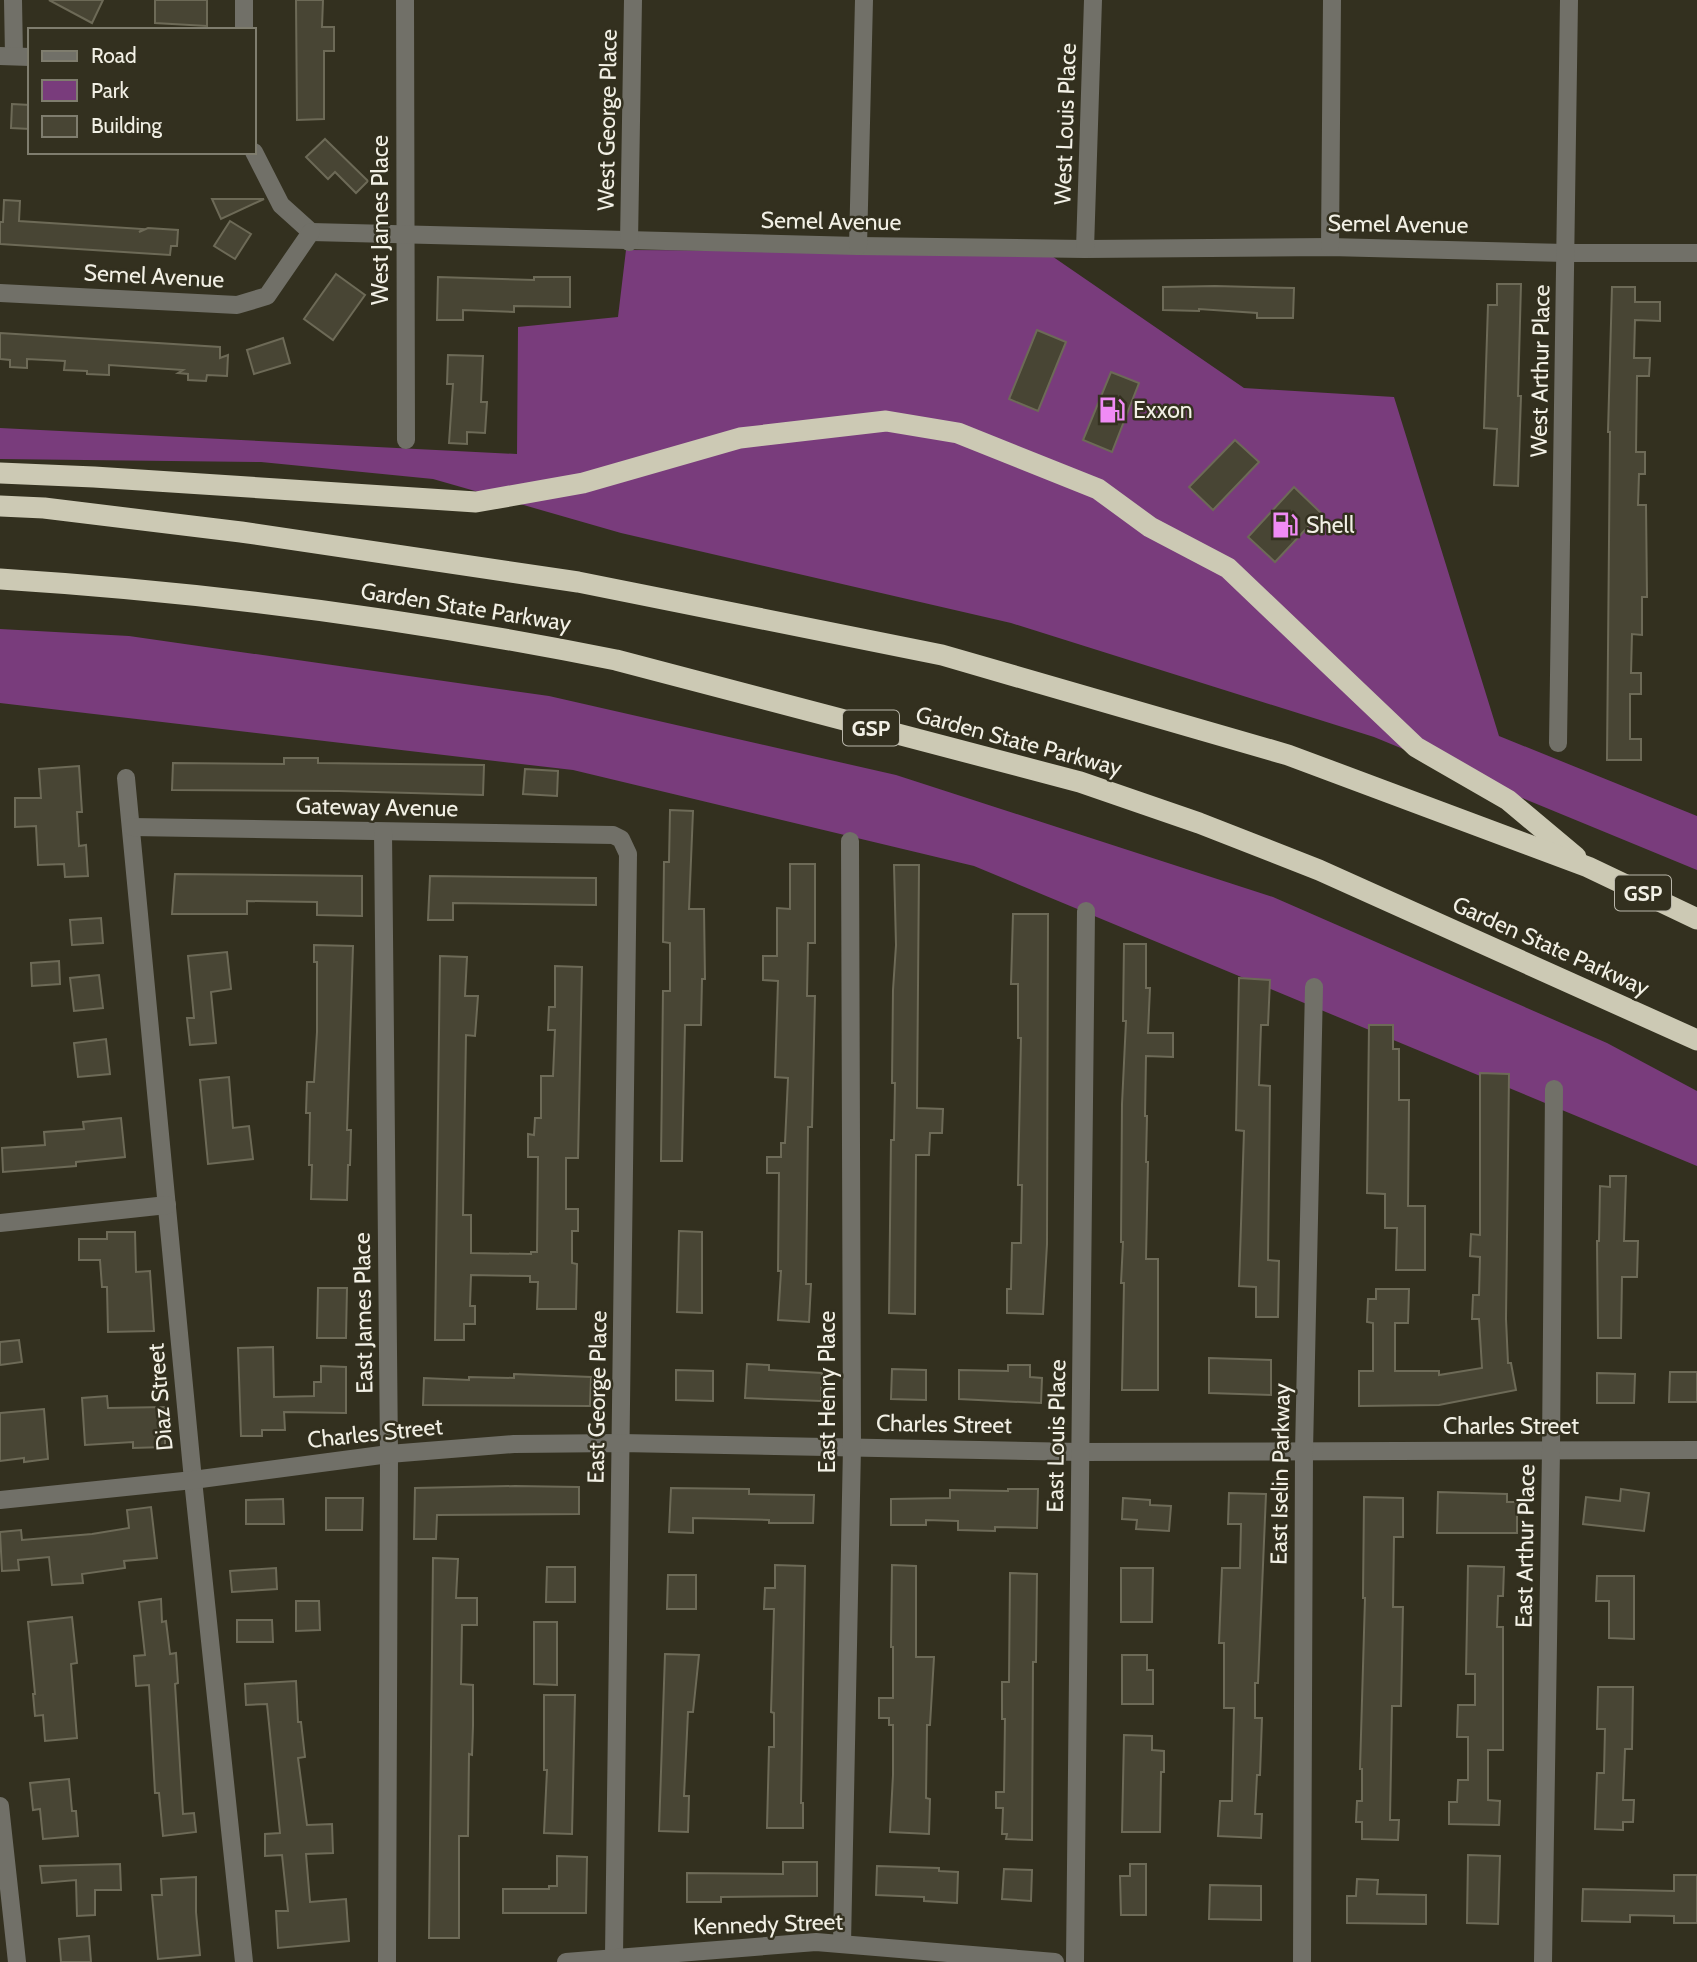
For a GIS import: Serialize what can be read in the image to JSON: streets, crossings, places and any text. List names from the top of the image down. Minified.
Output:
{"streets":{"highway":["Garden State Parkway","GSP"],"street":["West George Place","West Louis Place","West James Place","Semel Avenue","West Arthur Place","Gateway Avenue","East James Place","East Henry Place","Diaz Street","East George Place","Charles Street","East Louis Place","East Iselin Parkway","East Arthur Place","Kennedy Street"]},"crossings":[["West George Place","Semel Avenue"],["West Louis Place","Semel Avenue"],["West James Place","Semel Avenue"],["Semel Avenue","West Arthur Place"],["Gateway Avenue","East James Place"],["Gateway Avenue","Diaz Street"],["Gateway Avenue","East George Place"],["East James Place","Charles Street"],["East Henry Place","Charles Street"],["East Henry Place","Kennedy Street"],["Diaz Street","Charles Street"],["East George Place","Charles Street"],["East George Place","Kennedy Street"],["Charles Street","East Louis Place"],["Charles Street","East Iselin Parkway"],["Charles Street","East Arthur Place"]],"places":{"fuel station":["Exxon","Shell"]},"legend":["Road","Park","Building"]}
